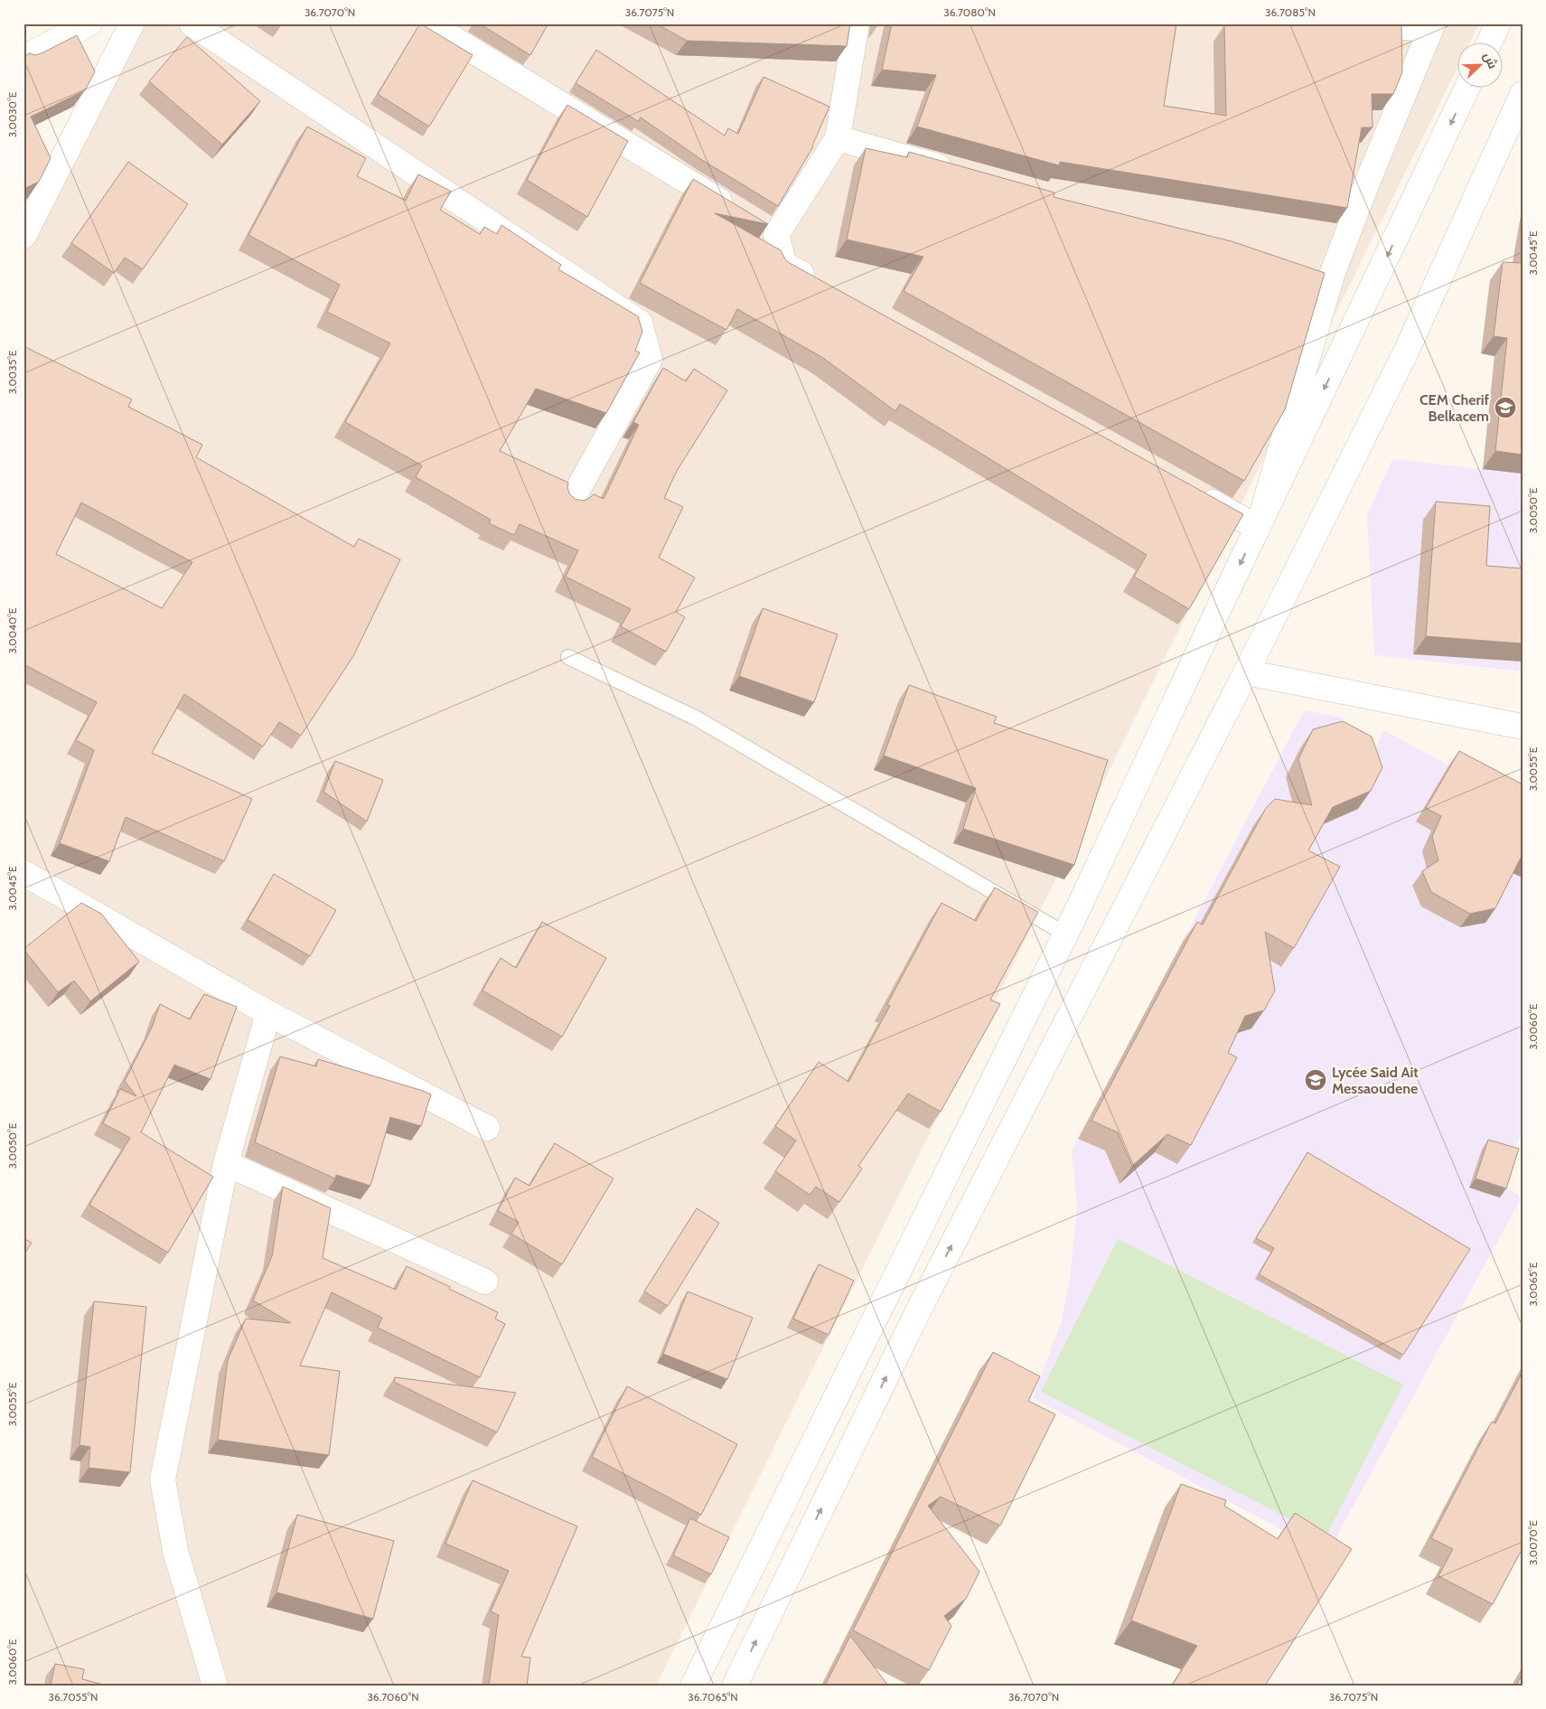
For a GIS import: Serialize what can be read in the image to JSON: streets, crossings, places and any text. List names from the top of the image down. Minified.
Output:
{"places":{"school or university":["CEM Cherif Belkacem","Lycée Said Ait Messaoudene"]},"north":"top right","coordinates":["36.7070°N","36.7075°N","36.7080°N","36.7085°N","3.0030°E","3.0045°E","3.0035°E","3.0050°E","3.0040°E","3.0055°E","3.0060°E","3.0065°E","3.0070°E","36.7055°N","36.7060°N","36.7065°N"]}
